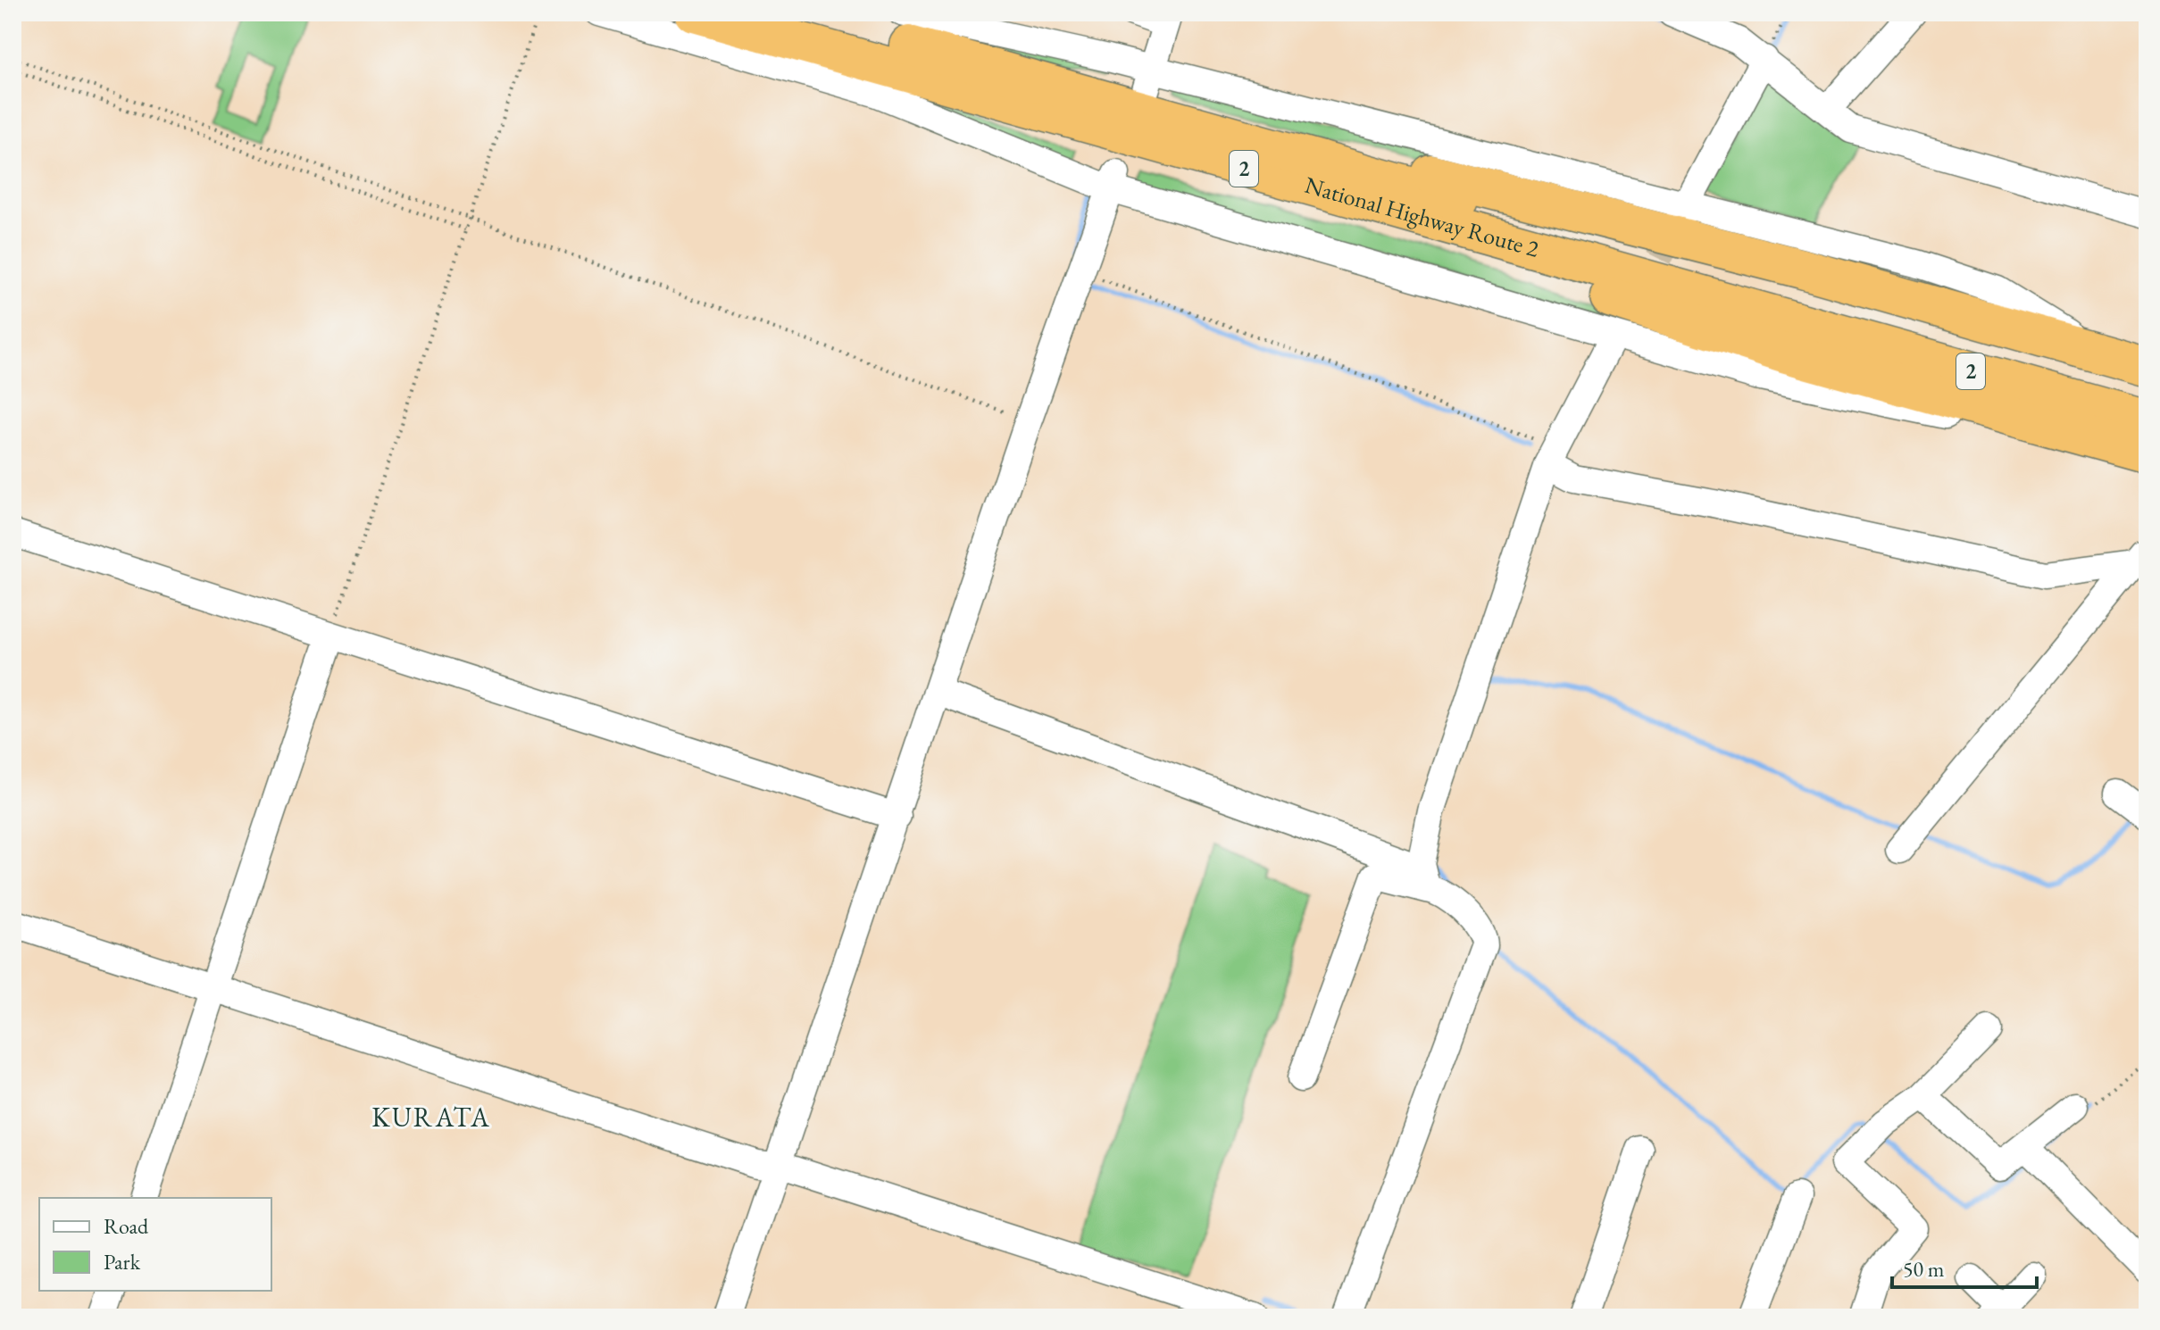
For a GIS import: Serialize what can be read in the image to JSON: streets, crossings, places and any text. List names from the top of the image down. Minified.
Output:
{"streets":{"highway":["2","National Highway Route 2"]},"districts":["KURATA"],"legend":["Road","Park"],"scale_bar":"50 m"}
